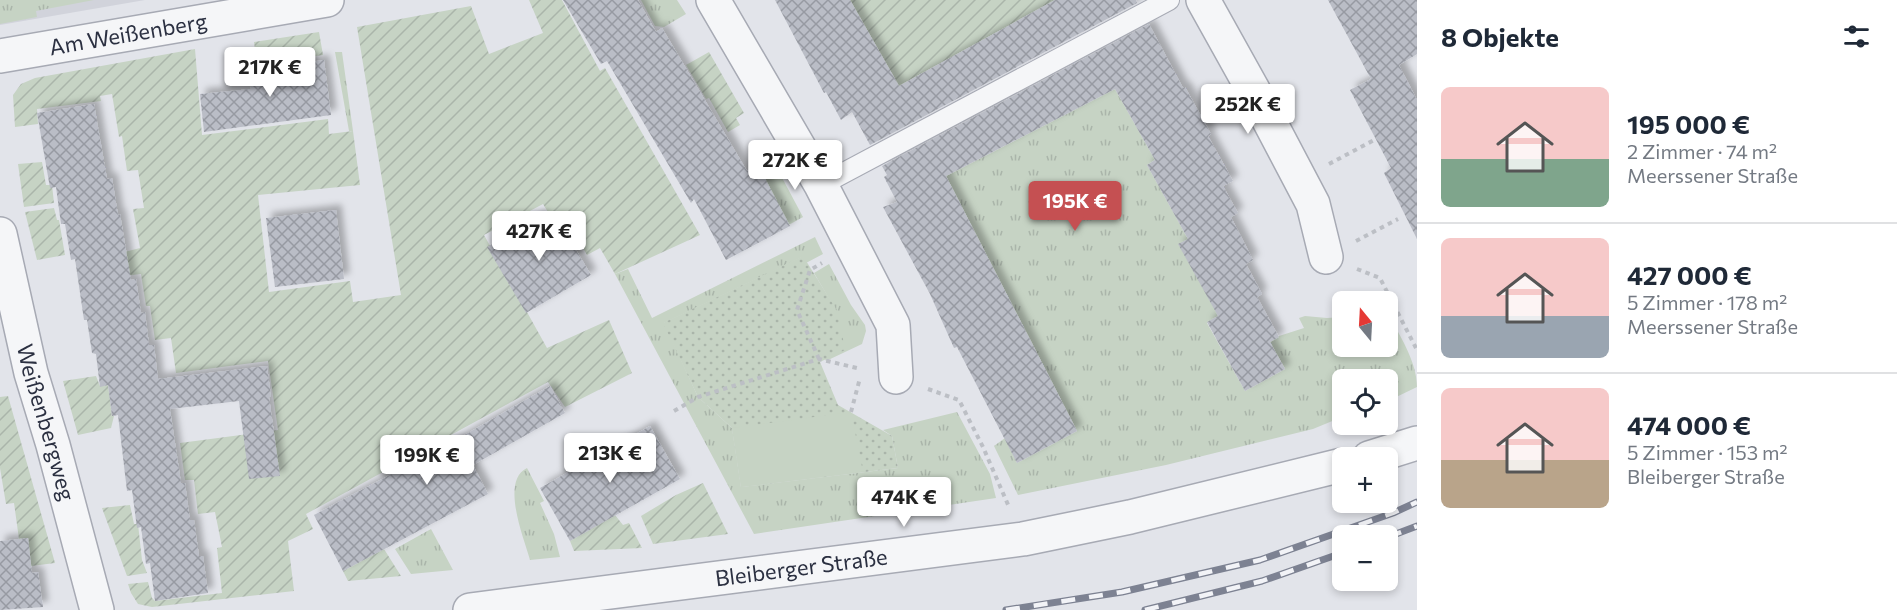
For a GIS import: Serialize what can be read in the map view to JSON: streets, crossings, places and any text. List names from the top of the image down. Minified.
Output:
{"streets":{"street":["Am Weißenberg","Weißenbergweg","Bleiberger Straße"]},"north":"top","page":{"heading":"8 Objekte","price":["217K €","252K €","272K €","195K €","427K €","213K €","199K €","474K €"],"list":[{"name":"195 000 €","note":"2 Zimmer · 74 m² · Meerssener Straße"},{"name":"427 000 €","note":"5 Zimmer · 178 m² · Meerssener Straße"},{"name":"474 000 €","note":"5 Zimmer · 153 m² · Bleiberger Straße"}],"map_buttons":["+","−"]}}
